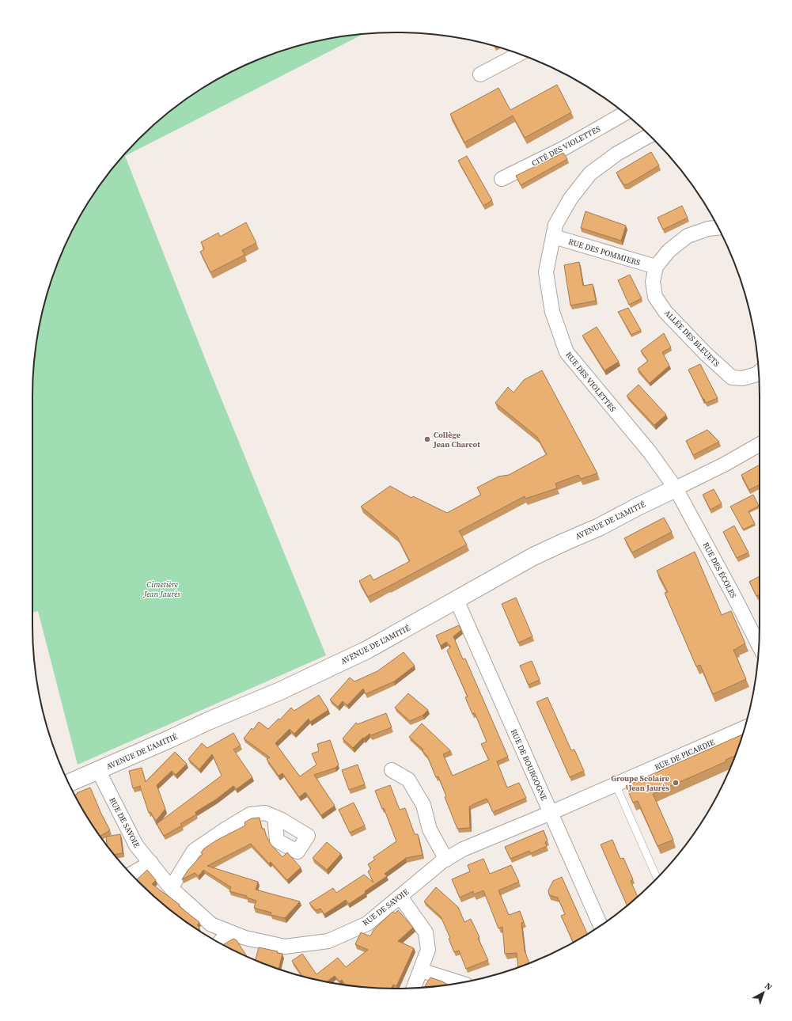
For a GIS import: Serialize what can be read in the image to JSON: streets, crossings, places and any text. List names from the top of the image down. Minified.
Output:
{"streets":{"street":["CITÉ DES VIOLETTES","RUE DES POMMIERS","ALLÉE DES BLEUETS","RUE DES VIOLETTES","AVENUE DE L'AMITIÉ","RUE DES ÉCOLES","RUE DE PICARDIE","RUE DE BOURGOGNE","RUE DE SAVOIE"]},"crossings":[["RUE DES POMMIERS","ALLÉE DES BLEUETS"],["RUE DES POMMIERS","RUE DES VIOLETTES"],["RUE DES VIOLETTES","AVENUE DE L'AMITIÉ"],["RUE DES VIOLETTES","RUE DES ÉCOLES"],["AVENUE DE L'AMITIÉ","RUE DES ÉCOLES"],["AVENUE DE L'AMITIÉ","RUE DE BOURGOGNE"],["AVENUE DE L'AMITIÉ","RUE DE SAVOIE"],["RUE DE PICARDIE","RUE DE BOURGOGNE"],["RUE DE PICARDIE","RUE DE SAVOIE"],["RUE DE BOURGOGNE","RUE DE SAVOIE"]],"parks":["Cimetière Jean Jaurès"],"places":["Collège Jean Charcot","Groupe Scolaire Jean Jaurès"],"north":"top right"}
